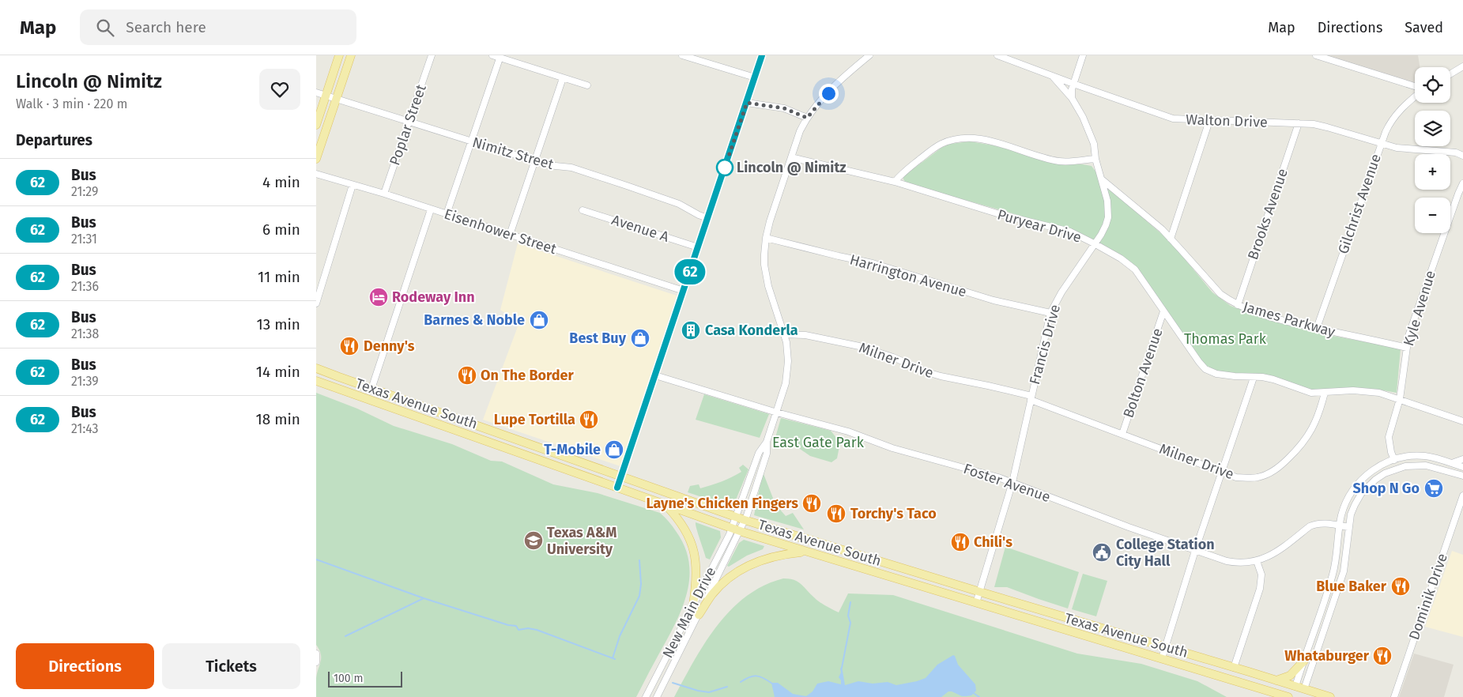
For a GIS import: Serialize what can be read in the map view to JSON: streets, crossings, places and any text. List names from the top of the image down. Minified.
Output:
{"streets":{"main road":["Texas Avenue South"],"street":["Walton Drive","Poplar Street","Nimitz Street","Gilchrist Avenue","Brooks Avenue","Puryear Drive","Avenue A","Eisenhower Street","Harrington Avenue","Kyle Avenue","James Parkway","Francis Drive","Milner Drive","Bolton Avenue","Foster Avenue","Dominik Drive","New Main Drive"]},"crossings":[["Walton Drive","Gilchrist Avenue"],["Walton Drive","Brooks Avenue"],["Walton Drive","Francis Drive"],["Poplar Street","Nimitz Street"],["Poplar Street","Eisenhower Street"],["Gilchrist Avenue","James Parkway"],["Brooks Avenue","James Parkway"],["Puryear Drive","Kyle Avenue"],["Puryear Drive","Francis Drive"],["Puryear Drive","Milner Drive"],["Puryear Drive","Bolton Avenue"],["Harrington Avenue","Francis Drive"],["Kyle Avenue","James Parkway"],["James Parkway","Francis Drive"],["Francis Drive","Milner Drive"],["Francis Drive","Texas Avenue South"],["Francis Drive","Foster Avenue"],["Milner Drive","Bolton Avenue"],["Texas Avenue South","New Main Drive"]],"parks":["Thomas Park","East Gate Park"],"places":{"other":["Lincoln @ Nimitz"],"hotel":["Rodeway Inn"],"shop":["Barnes & Noble","Best Buy","T-Mobile"],"building":["Casa Konderla"],"restaurant":["Denny's","On The Border","Lupe Tortilla","Layne's Chicken Fingers","Torchy's Taco","Chili's","Blue Baker","Whataburger"],"supermarket":["Shop N Go"],"school or university":["Texas A&M University"],"public building":["College Station City Hall"]},"lines":["bus line 62"],"scale_bar":"100 m","page":{"header":"Map","search":"Search here","nav":["Map","Directions","Saved"],"heading":[["Lincoln @ Nimitz","Walk · 3 min · 220 m"],"Departures"],"on_map":"62","map_buttons":["+","−"],"list":[{"mark":"62","name":"Bus","note":"21:29","value":"4 min"},{"mark":"62","name":"Bus","note":"21:31","value":"6 min"},{"mark":"62","name":"Bus","note":"21:36","value":"11 min"},{"mark":"62","name":"Bus","note":"21:38","value":"13 min"},{"mark":"62","name":"Bus","note":"21:39","value":"14 min"},{"mark":"62","name":"Bus","note":"21:43","value":"18 min"}],"buttons":["Directions","Tickets"],"scale":"100 m"}}
